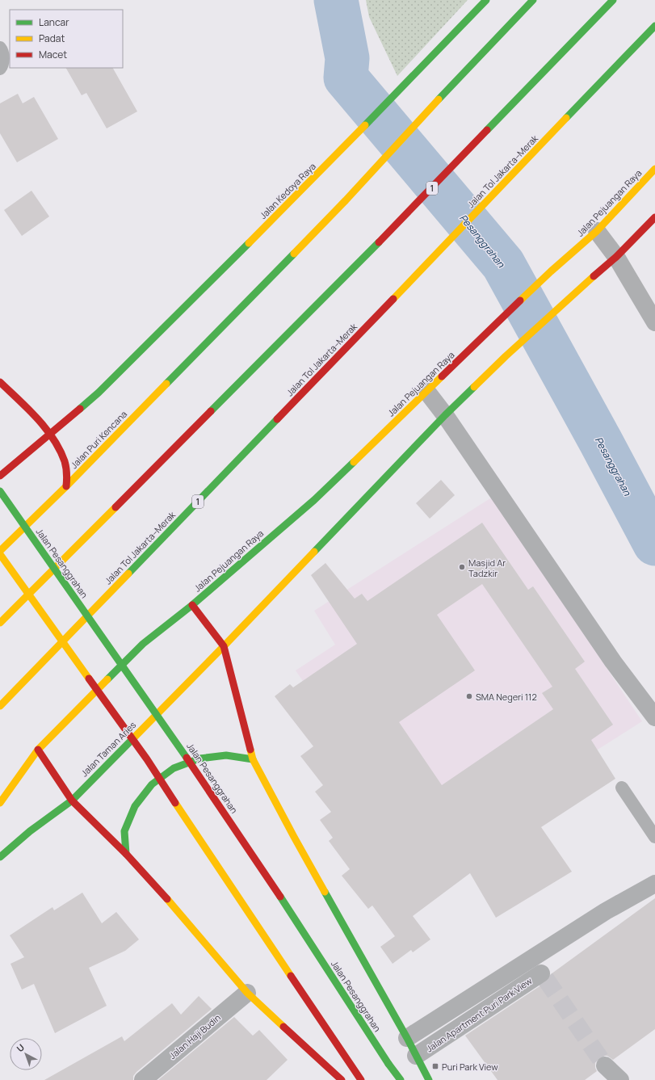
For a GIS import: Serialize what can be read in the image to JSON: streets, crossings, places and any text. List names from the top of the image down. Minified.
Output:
{"streets":{"main road":["Jalan Tol Jakarta–Merak","1","Jalan Kedoya Raya","Jalan Pejuangan Raya","Jalan Puri Kencana","Jalan Pesanggrahan","Jalan Taman Aries"],"street":["Jalan Apartment Puri Park View","Jalan Haji Budin"]},"water":["Pesanggrahan"],"places":{"other":["Masjid Ar Tadzkir","SMA Negeri 112"],"transit":["Puri Park View"]},"legend":["Lancar","Padat","Macet"],"north":"top left"}
